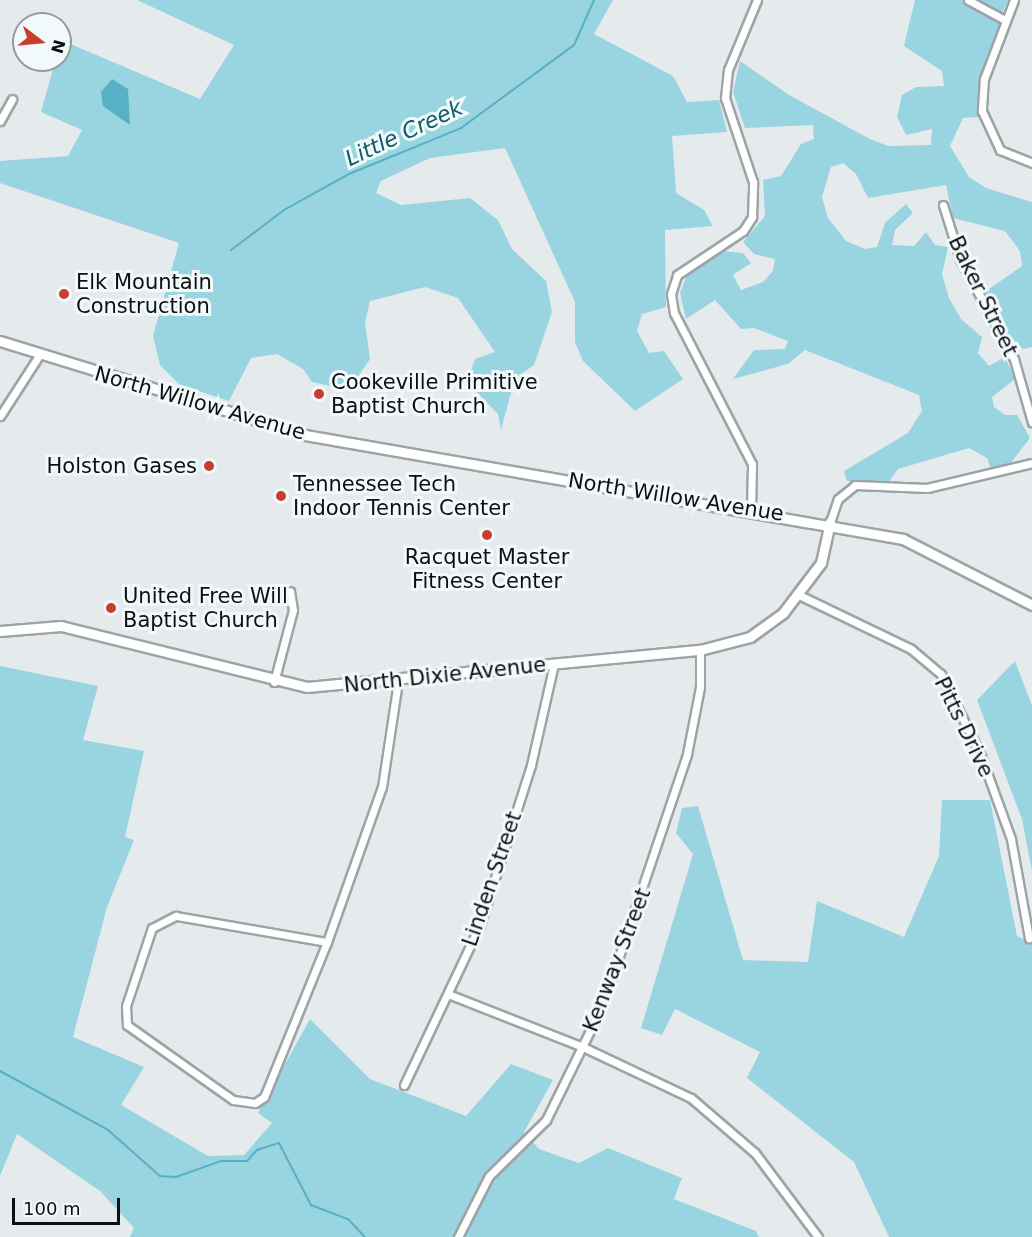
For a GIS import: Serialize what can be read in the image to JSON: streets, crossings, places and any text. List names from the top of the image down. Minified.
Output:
{"streets":{"main road":["North Willow Avenue","North Dixie Avenue"],"street":["Baker Street","Pitts Drive","Linden Street","Kenway Street"]},"crossings":[["North Willow Avenue","North Dixie Avenue"],["North Dixie Avenue","Pitts Drive"],["North Dixie Avenue","Linden Street"],["North Dixie Avenue","Kenway Street"]],"water":["Little Creek"],"places":["Elk Mountain Construction","Cookeville Primitive Baptist Church","Holston Gases","Tennessee Tech Indoor Tennis Center","Racquet Master Fitness Center","United Free Will Baptist Church"],"scale_bar":"100 m","north":"right"}
